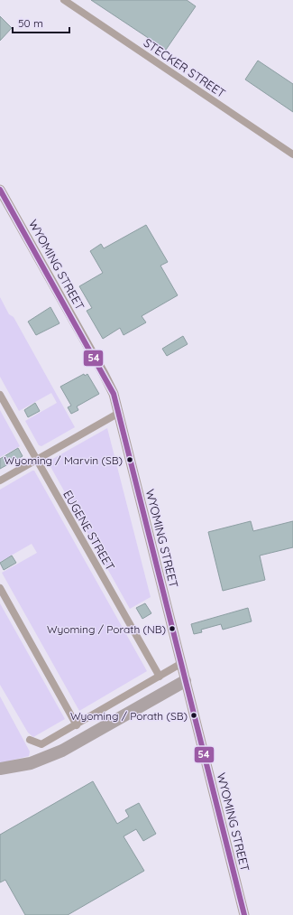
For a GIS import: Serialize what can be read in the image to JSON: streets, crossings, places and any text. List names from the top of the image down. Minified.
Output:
{"streets":{"main road":["WYOMING STREET"],"street":["STECKER STREET","EUGENE STREET"]},"places":["Wyoming / Marvin (SB)","Wyoming / Porath (NB)","Wyoming / Porath (SB)"],"lines":["transit line 54"],"scale_bar":"50 m"}
